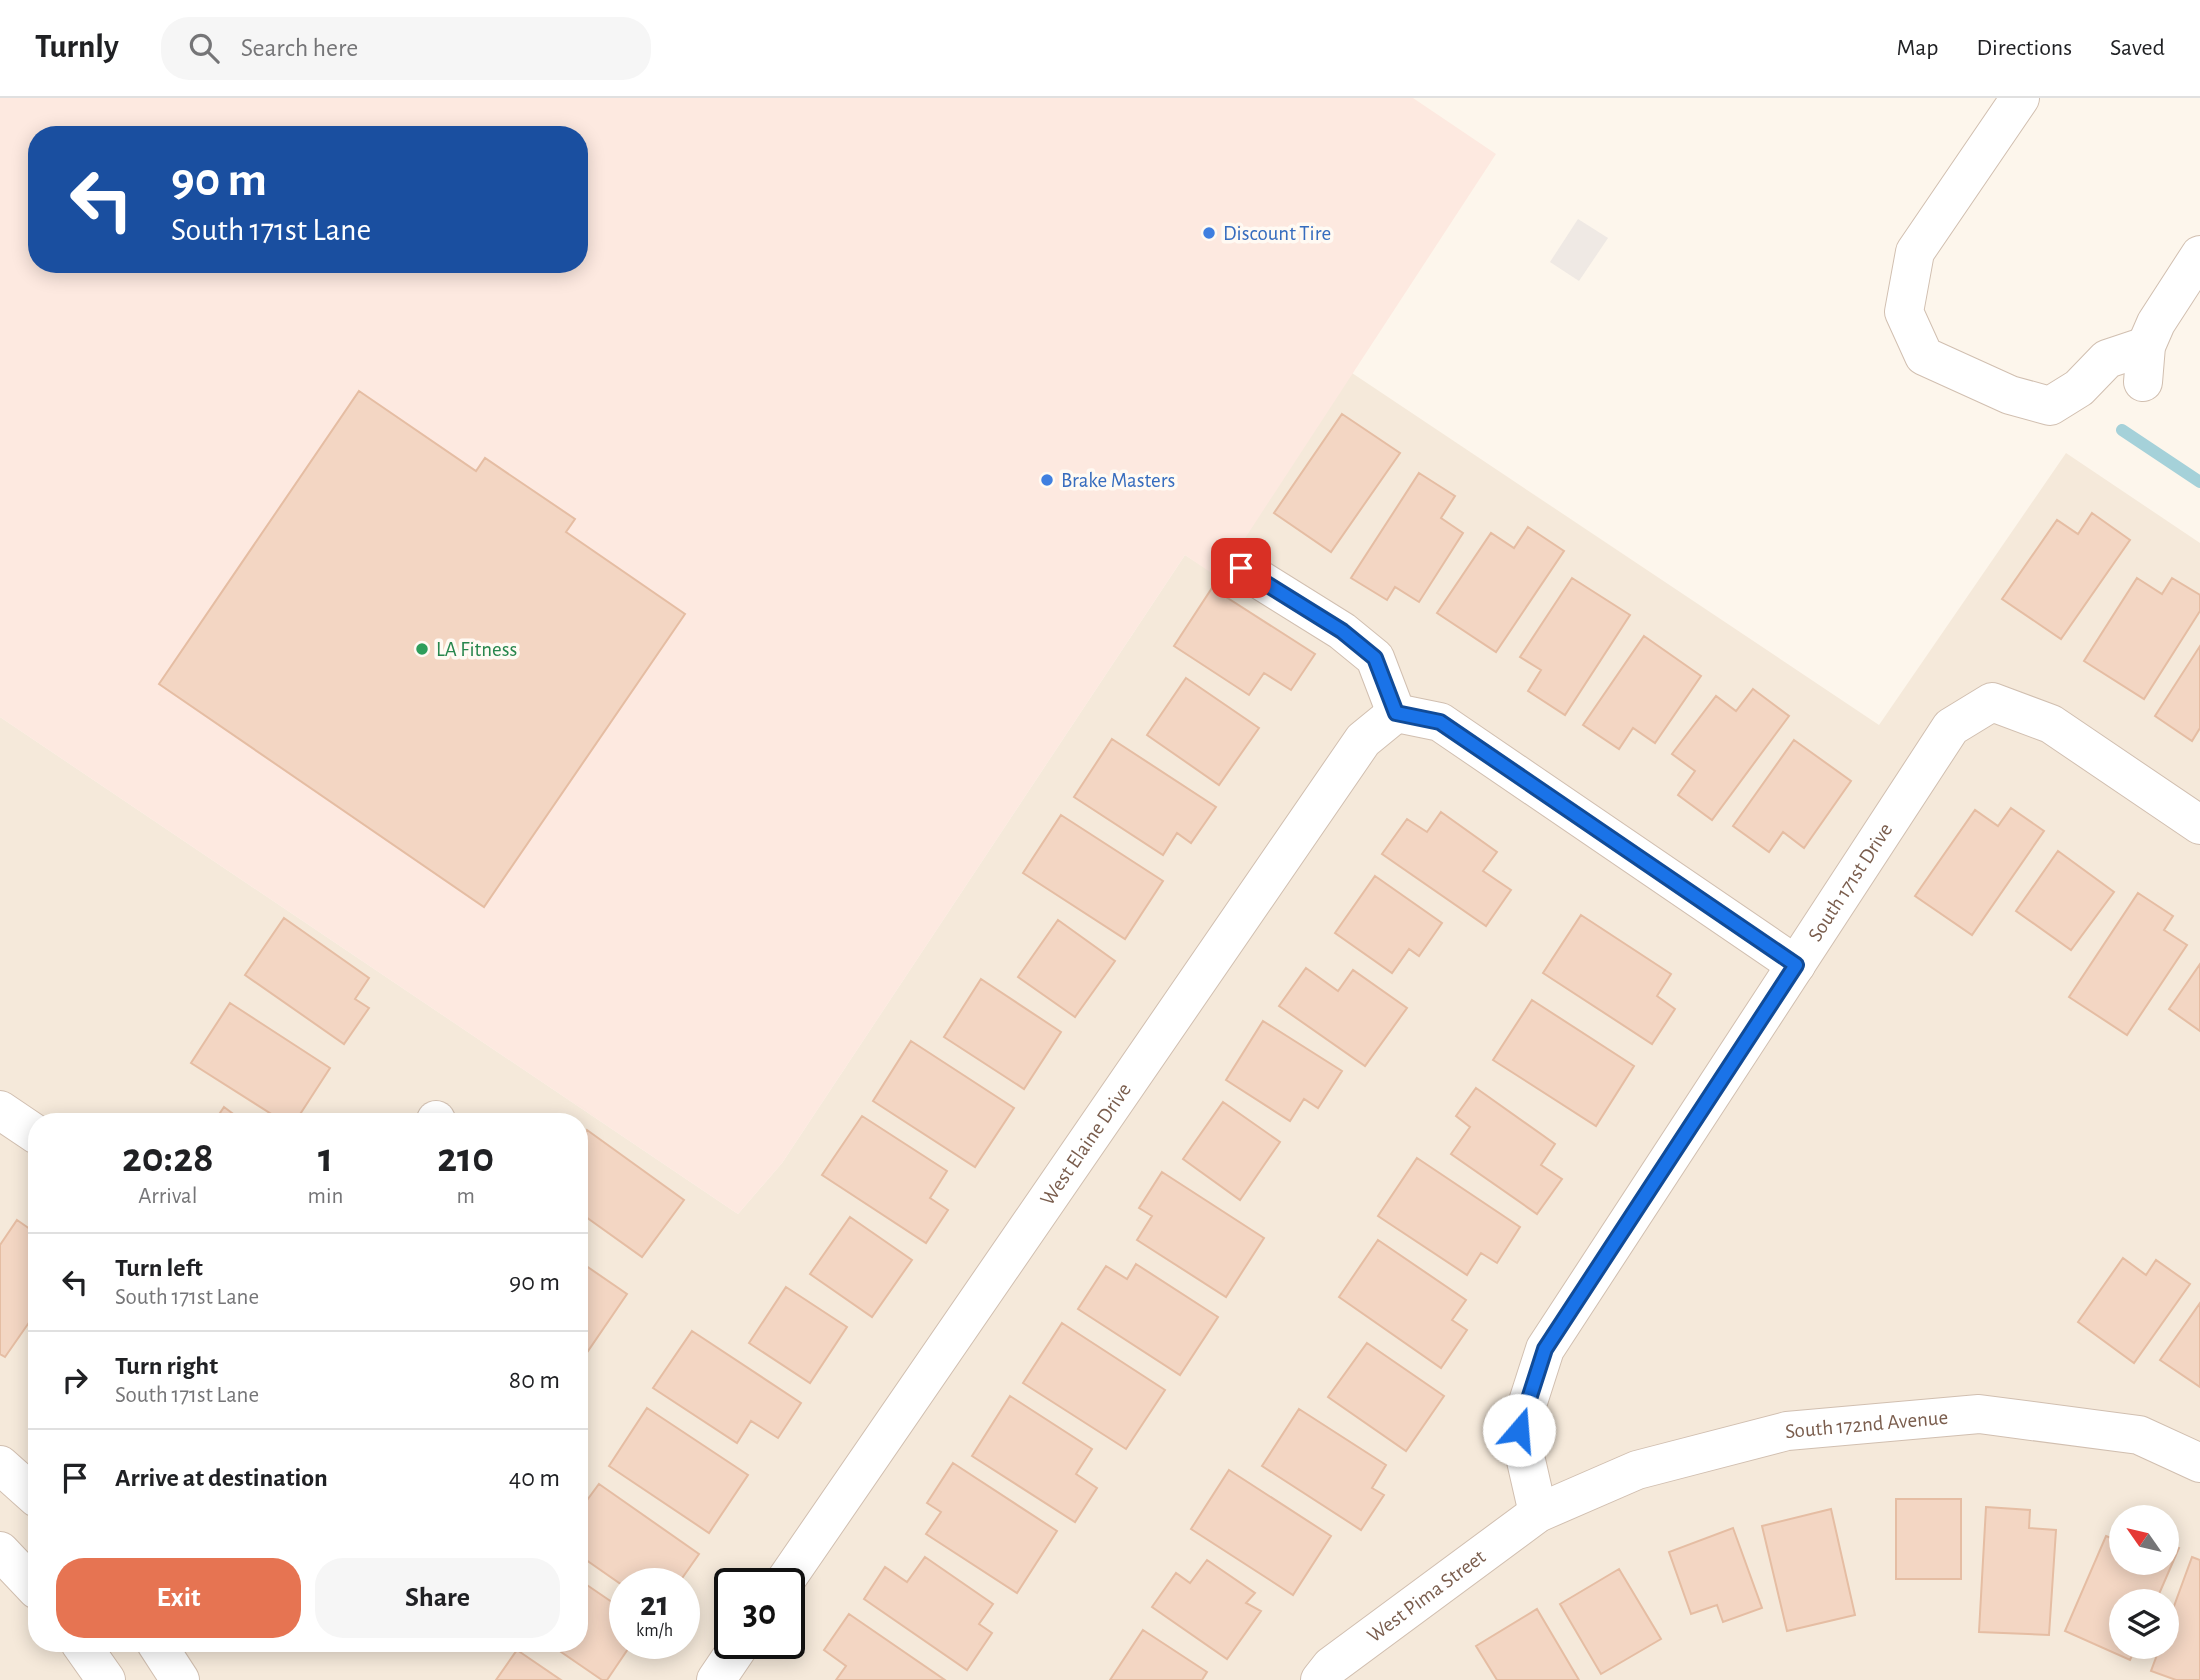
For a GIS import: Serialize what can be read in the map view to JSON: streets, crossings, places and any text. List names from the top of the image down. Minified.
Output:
{"streets":{"street":["South 171st Drive","West Elaine Drive","South 172nd Avenue","West Pima Street"]},"crossings":[["South 171st Drive","South 172nd Avenue"],["South 171st Drive","West Pima Street"],["South 172nd Avenue","West Pima Street"]],"places":["Discount Tire","Brake Masters","LA Fitness"],"north":"top left","page":{"header":"Turnly","search":"Search here","nav":["Map","Directions","Saved"],"turn":["90 m","South 171st Lane"],"eta":["20:28","Arrival","1","min","210","m"],"list":[{"name":"Turn left","note":"South 171st Lane","value":"90 m"},{"name":"Turn right","note":"South 171st Lane","value":"80 m"},{"name":"Arrive at destination","value":"40 m"}],"buttons":["Exit","Share"],"speed":"21 km/h","limit":"30"}}
